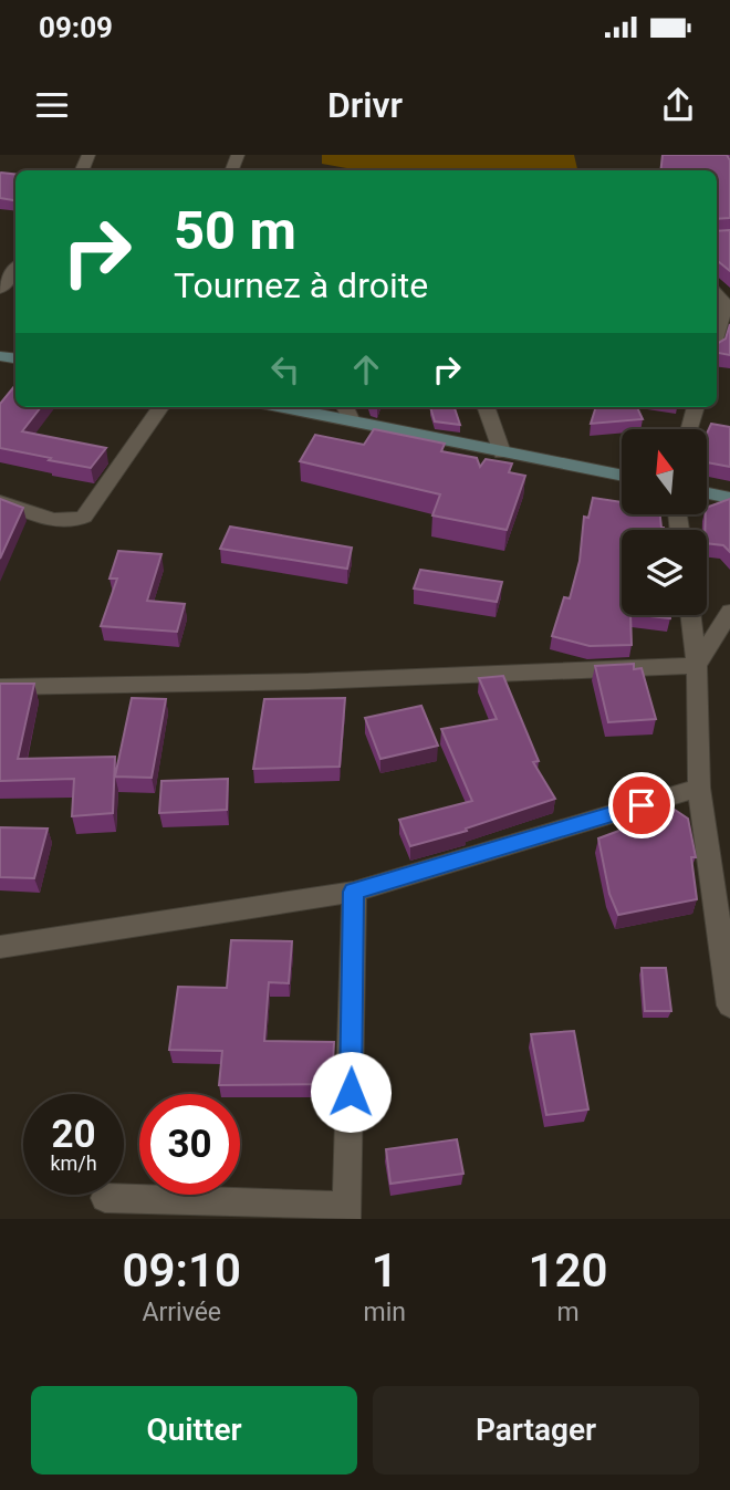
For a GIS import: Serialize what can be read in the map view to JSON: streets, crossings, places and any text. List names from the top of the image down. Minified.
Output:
{"north":"top","page":{"status":"09:09","header":"Drivr","turn":["50 m","Tournez à droite"],"speed":"20 km/h","limit":"30","eta":["09:10","Arrivée","1","min","120","m"],"buttons":["Quitter","Partager"]}}
